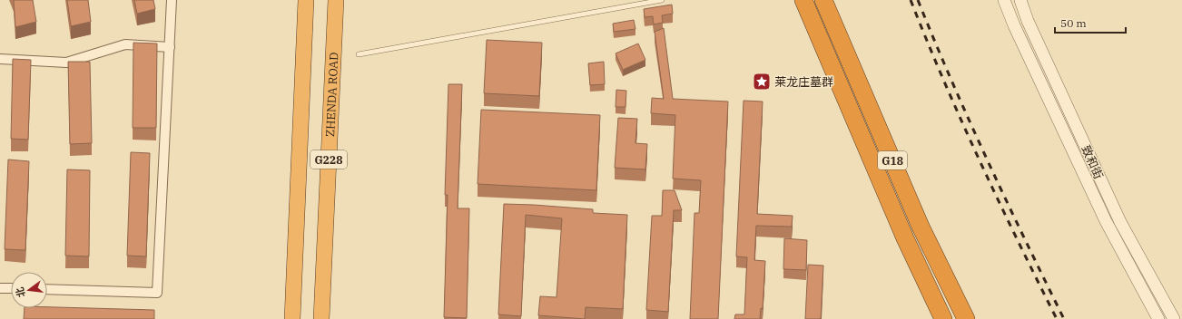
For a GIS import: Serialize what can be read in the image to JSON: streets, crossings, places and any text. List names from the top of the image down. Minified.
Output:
{"streets":{"highway":["ZHENDA ROAD","G228","G18"],"street":["致和街"]},"places":{"place":["莱龙庄墓群"]},"scale_bar":"50 m","north":"left"}
